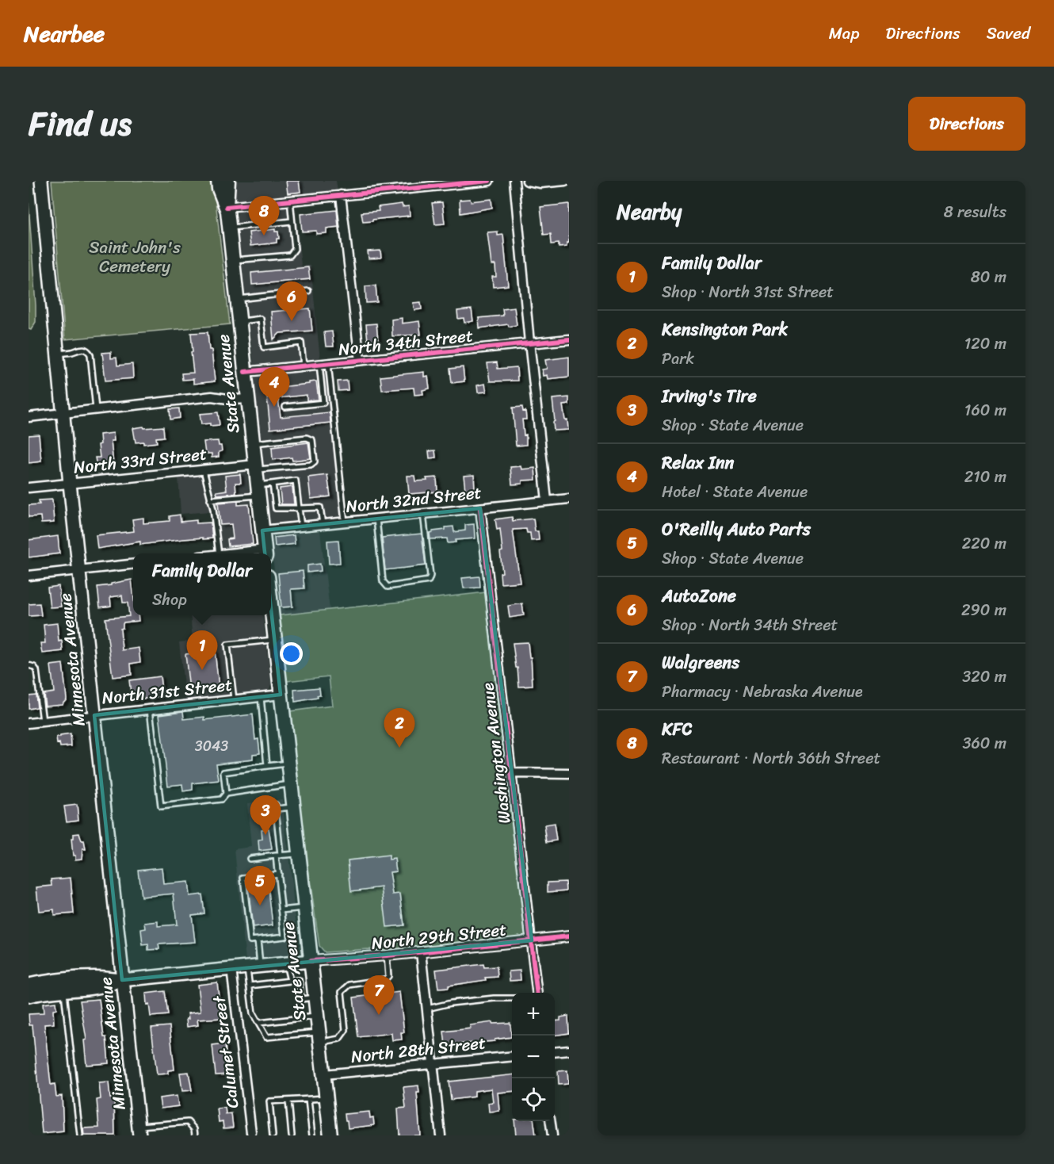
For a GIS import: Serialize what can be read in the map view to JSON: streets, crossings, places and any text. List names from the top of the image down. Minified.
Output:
{"streets":{"main road":["State Avenue","Minnesota Avenue","North 29th Street"],"street":["North 34th Street","North 33rd Street","North 32nd Street","North 31st Street","Washington Avenue","North 28th Street","Calumet Street"]},"crossings":[["North 34th Street","State Avenue"],["State Avenue","North 33rd Street"],["State Avenue","North 32nd Street"],["State Avenue","North 31st Street"],["State Avenue","North 29th Street"],["State Avenue","North 28th Street"],["North 33rd Street","Minnesota Avenue"],["North 32nd Street","Washington Avenue"],["Minnesota Avenue","North 31st Street"],["Minnesota Avenue","North 29th Street"],["Washington Avenue","North 29th Street"],["North 29th Street","Calumet Street"]],"parks":["Saint John's Cemetery"],"house_numbers":["3043"],"page":{"header":"Nearbee","nav":["Map","Directions","Saved"],"title":"Find us","buttons":"Directions","heading":["Nearby","8 results"],"pins":["8","6","4","1","2","3","5","7"],"list":[{"mark":"1","name":"Family Dollar","note":"Shop · North 31st Street","value":"80 m"},{"mark":"2","name":"Kensington Park","note":"Park","value":"120 m"},{"mark":"3","name":"Irving's Tire","note":"Shop · State Avenue","value":"160 m"},{"mark":"4","name":"Relax Inn","note":"Hotel · State Avenue","value":"210 m"},{"mark":"5","name":"O'Reilly Auto Parts","note":"Shop · State Avenue","value":"220 m"},{"mark":"6","name":"AutoZone","note":"Shop · North 34th Street","value":"290 m"},{"mark":"7","name":"Walgreens","note":"Pharmacy · Nebraska Avenue","value":"320 m"},{"mark":"8","name":"KFC","note":"Restaurant · North 36th Street","value":"360 m"}],"popup":["Family Dollar","Shop"],"map_buttons":["+","−"]}}
